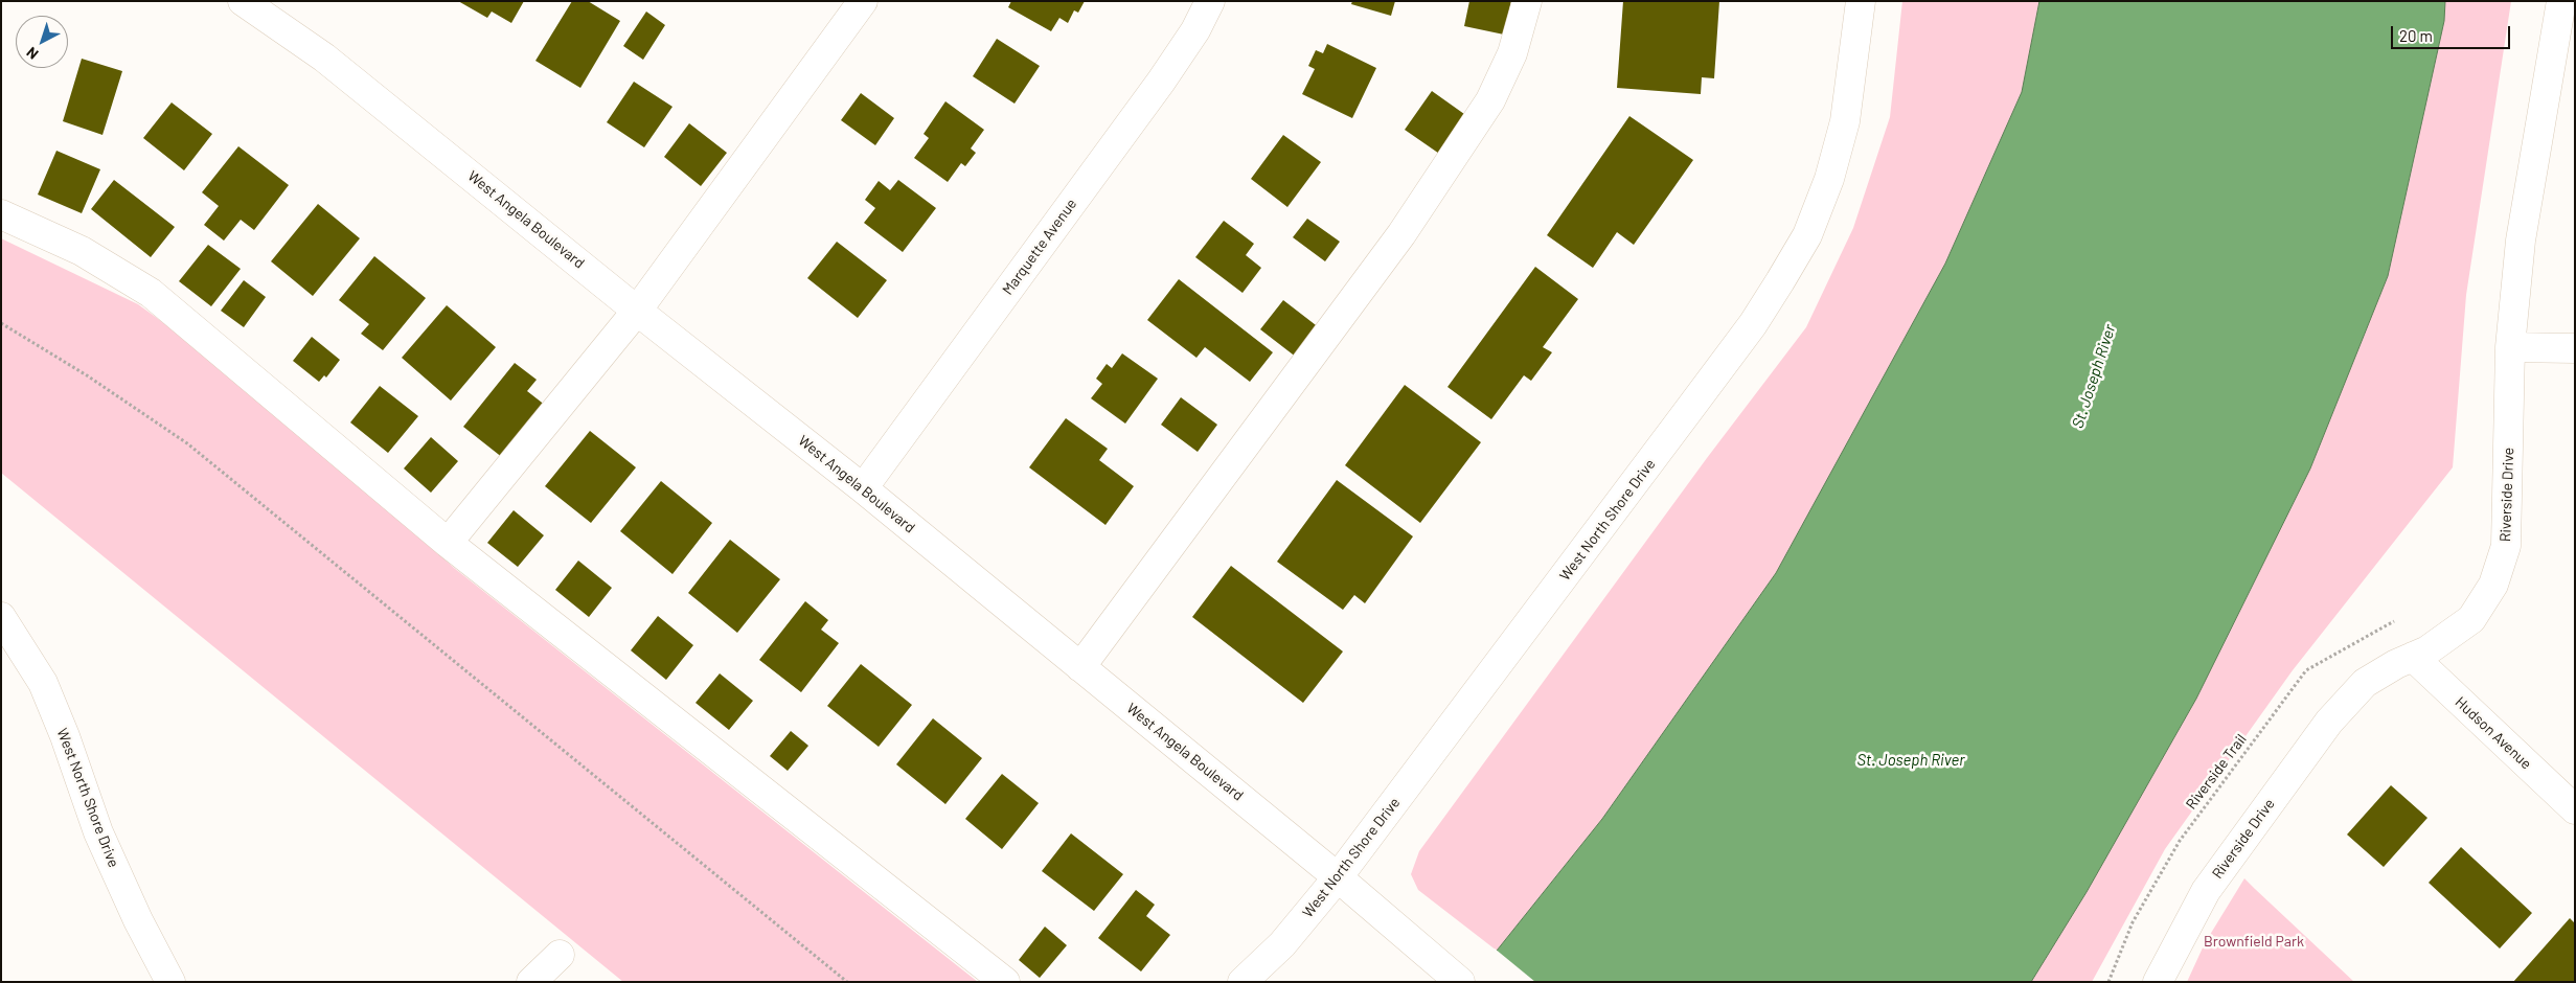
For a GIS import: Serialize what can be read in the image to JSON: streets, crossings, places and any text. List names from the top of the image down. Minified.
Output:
{"streets":{"street":["West Angela Boulevard","Marquette Avenue","Riverside Drive","West North Shore Drive","Hudson Avenue"],"path":["Riverside Trail"]},"crossings":[["West Angela Boulevard","Marquette Avenue"],["West Angela Boulevard","West North Shore Drive"],["Riverside Drive","Hudson Avenue"]],"water":["St. Joseph River"],"parks":["Brownfield Park"],"scale_bar":"20 m","north":"bottom left"}
